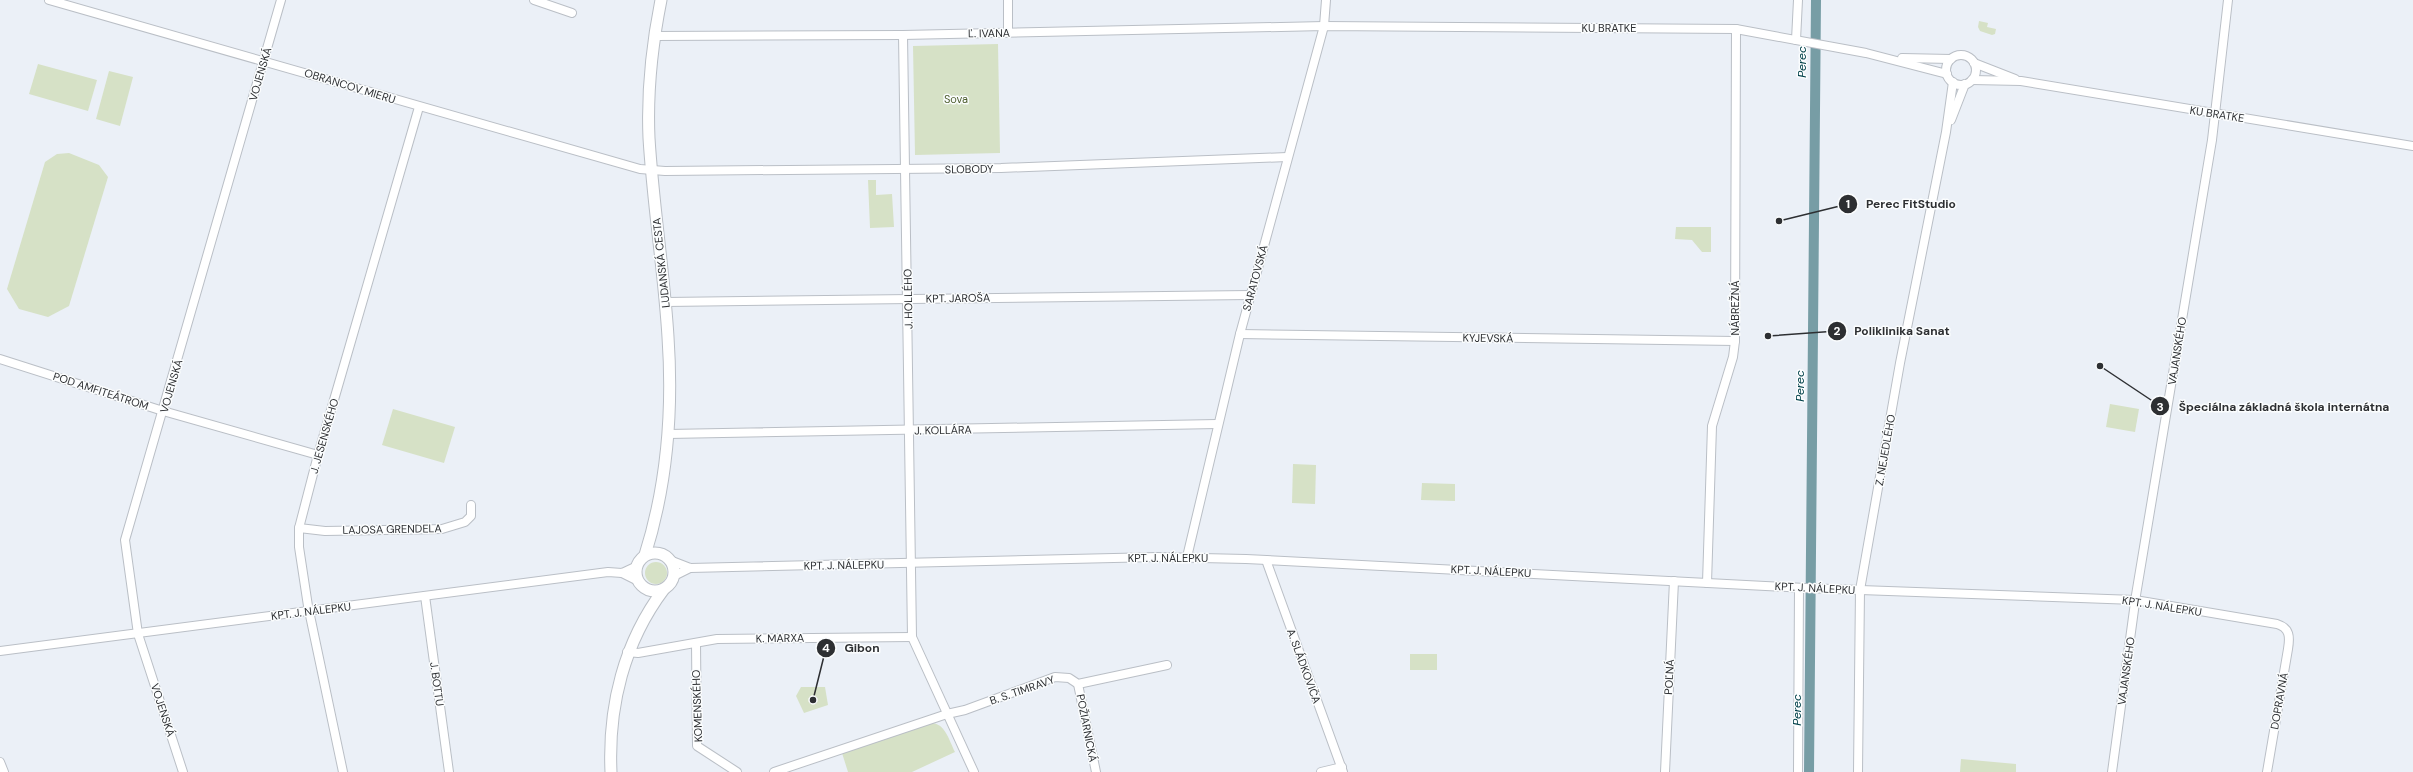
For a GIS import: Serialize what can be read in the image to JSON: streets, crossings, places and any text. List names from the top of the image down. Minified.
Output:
{"streets":{"street":["KU BRATKE","Ľ. IVANA","VOJENSKÁ","OBRANCOV MIERU","SLOBODY","LUDANSKÁ CESTA","SARATOVSKÁ","KPT. JAROŠA","J. HOLLÉHO","NÁBREŽNÁ","KYJEVSKÁ","VAJANSKÉHO","POD AMFITEÁTROM","J. KOLLÁRA","J. JESENSKÉHO","Z. NEJEDLÉHO","LAJOSA GRENDELA","KPT. J. NÁLEPKU","K. MARXA","A. SLÁDKOVIČA","POĽNÁ","J. BOTTU","B. S. TIMRAVY","DOPRAVNÁ","KOMENSKÉHO","POŽIARNICKÁ"]},"crossings":[["KU BRATKE","Ľ. IVANA"],["KU BRATKE","SARATOVSKÁ"],["KU BRATKE","NÁBREŽNÁ"],["KU BRATKE","VAJANSKÉHO"],["KU BRATKE","Z. NEJEDLÉHO"],["Ľ. IVANA","LUDANSKÁ CESTA"],["Ľ. IVANA","SARATOVSKÁ"],["Ľ. IVANA","J. HOLLÉHO"],["VOJENSKÁ","OBRANCOV MIERU"],["VOJENSKÁ","POD AMFITEÁTROM"],["VOJENSKÁ","KPT. J. NÁLEPKU"],["OBRANCOV MIERU","SLOBODY"],["OBRANCOV MIERU","LUDANSKÁ CESTA"],["OBRANCOV MIERU","J. JESENSKÉHO"],["SLOBODY","LUDANSKÁ CESTA"],["SLOBODY","SARATOVSKÁ"],["SLOBODY","J. HOLLÉHO"],["LUDANSKÁ CESTA","KPT. JAROŠA"],["LUDANSKÁ CESTA","J. KOLLÁRA"],["LUDANSKÁ CESTA","KPT. J. NÁLEPKU"],["SARATOVSKÁ","KPT. JAROŠA"],["SARATOVSKÁ","KYJEVSKÁ"],["SARATOVSKÁ","J. KOLLÁRA"],["SARATOVSKÁ","KPT. J. NÁLEPKU"],["KPT. JAROŠA","J. HOLLÉHO"],["J. HOLLÉHO","J. KOLLÁRA"],["J. HOLLÉHO","KPT. J. NÁLEPKU"],["NÁBREŽNÁ","KYJEVSKÁ"],["NÁBREŽNÁ","KPT. J. NÁLEPKU"],["VAJANSKÉHO","KPT. J. NÁLEPKU"],["POD AMFITEÁTROM","J. JESENSKÉHO"],["J. JESENSKÉHO","LAJOSA GRENDELA"],["J. JESENSKÉHO","KPT. J. NÁLEPKU"],["Z. NEJEDLÉHO","KPT. J. NÁLEPKU"],["KPT. J. NÁLEPKU","A. SLÁDKOVIČA"],["KPT. J. NÁLEPKU","POĽNÁ"],["KPT. J. NÁLEPKU","J. BOTTU"],["KPT. J. NÁLEPKU","DOPRAVNÁ"],["K. MARXA","KOMENSKÉHO"],["B. S. TIMRAVY","POŽIARNICKÁ"]],"water":["Perec"],"parks":["Sova"],"places":["Perec FitStudio","Poliklinika Sanat","Špeciálna základná škola internátna","Gibon"]}
